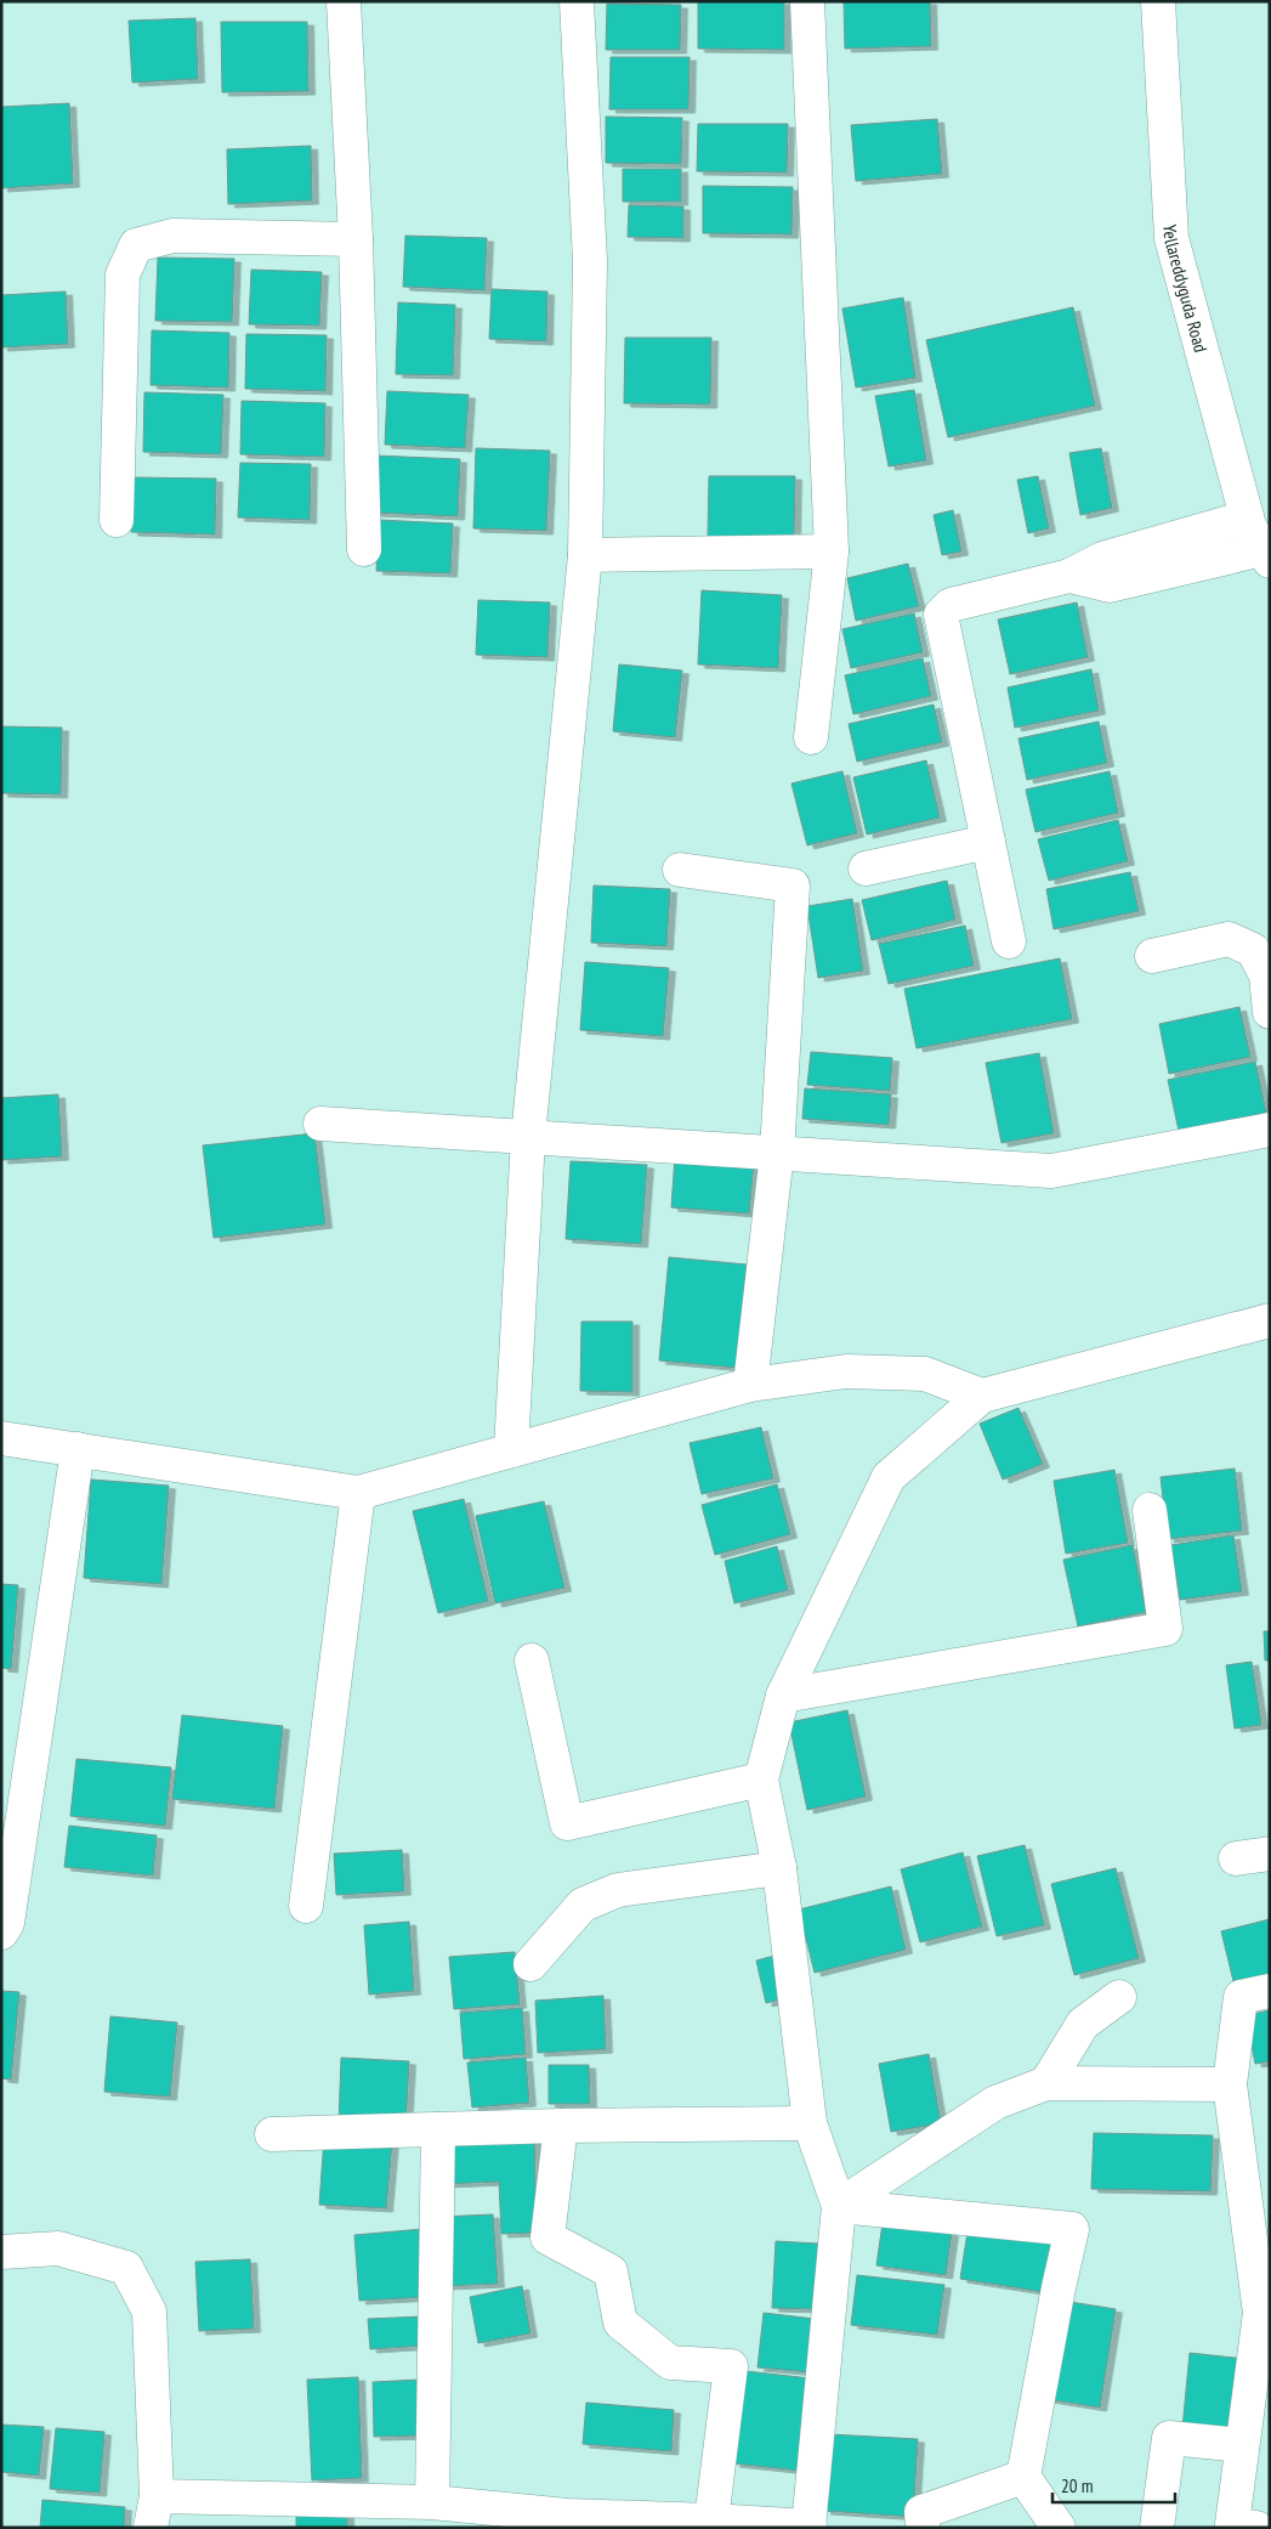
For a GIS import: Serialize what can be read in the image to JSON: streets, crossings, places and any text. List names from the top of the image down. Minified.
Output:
{"streets":{"street":["Yellareddyguda Road"]},"scale_bar":"20 m"}
